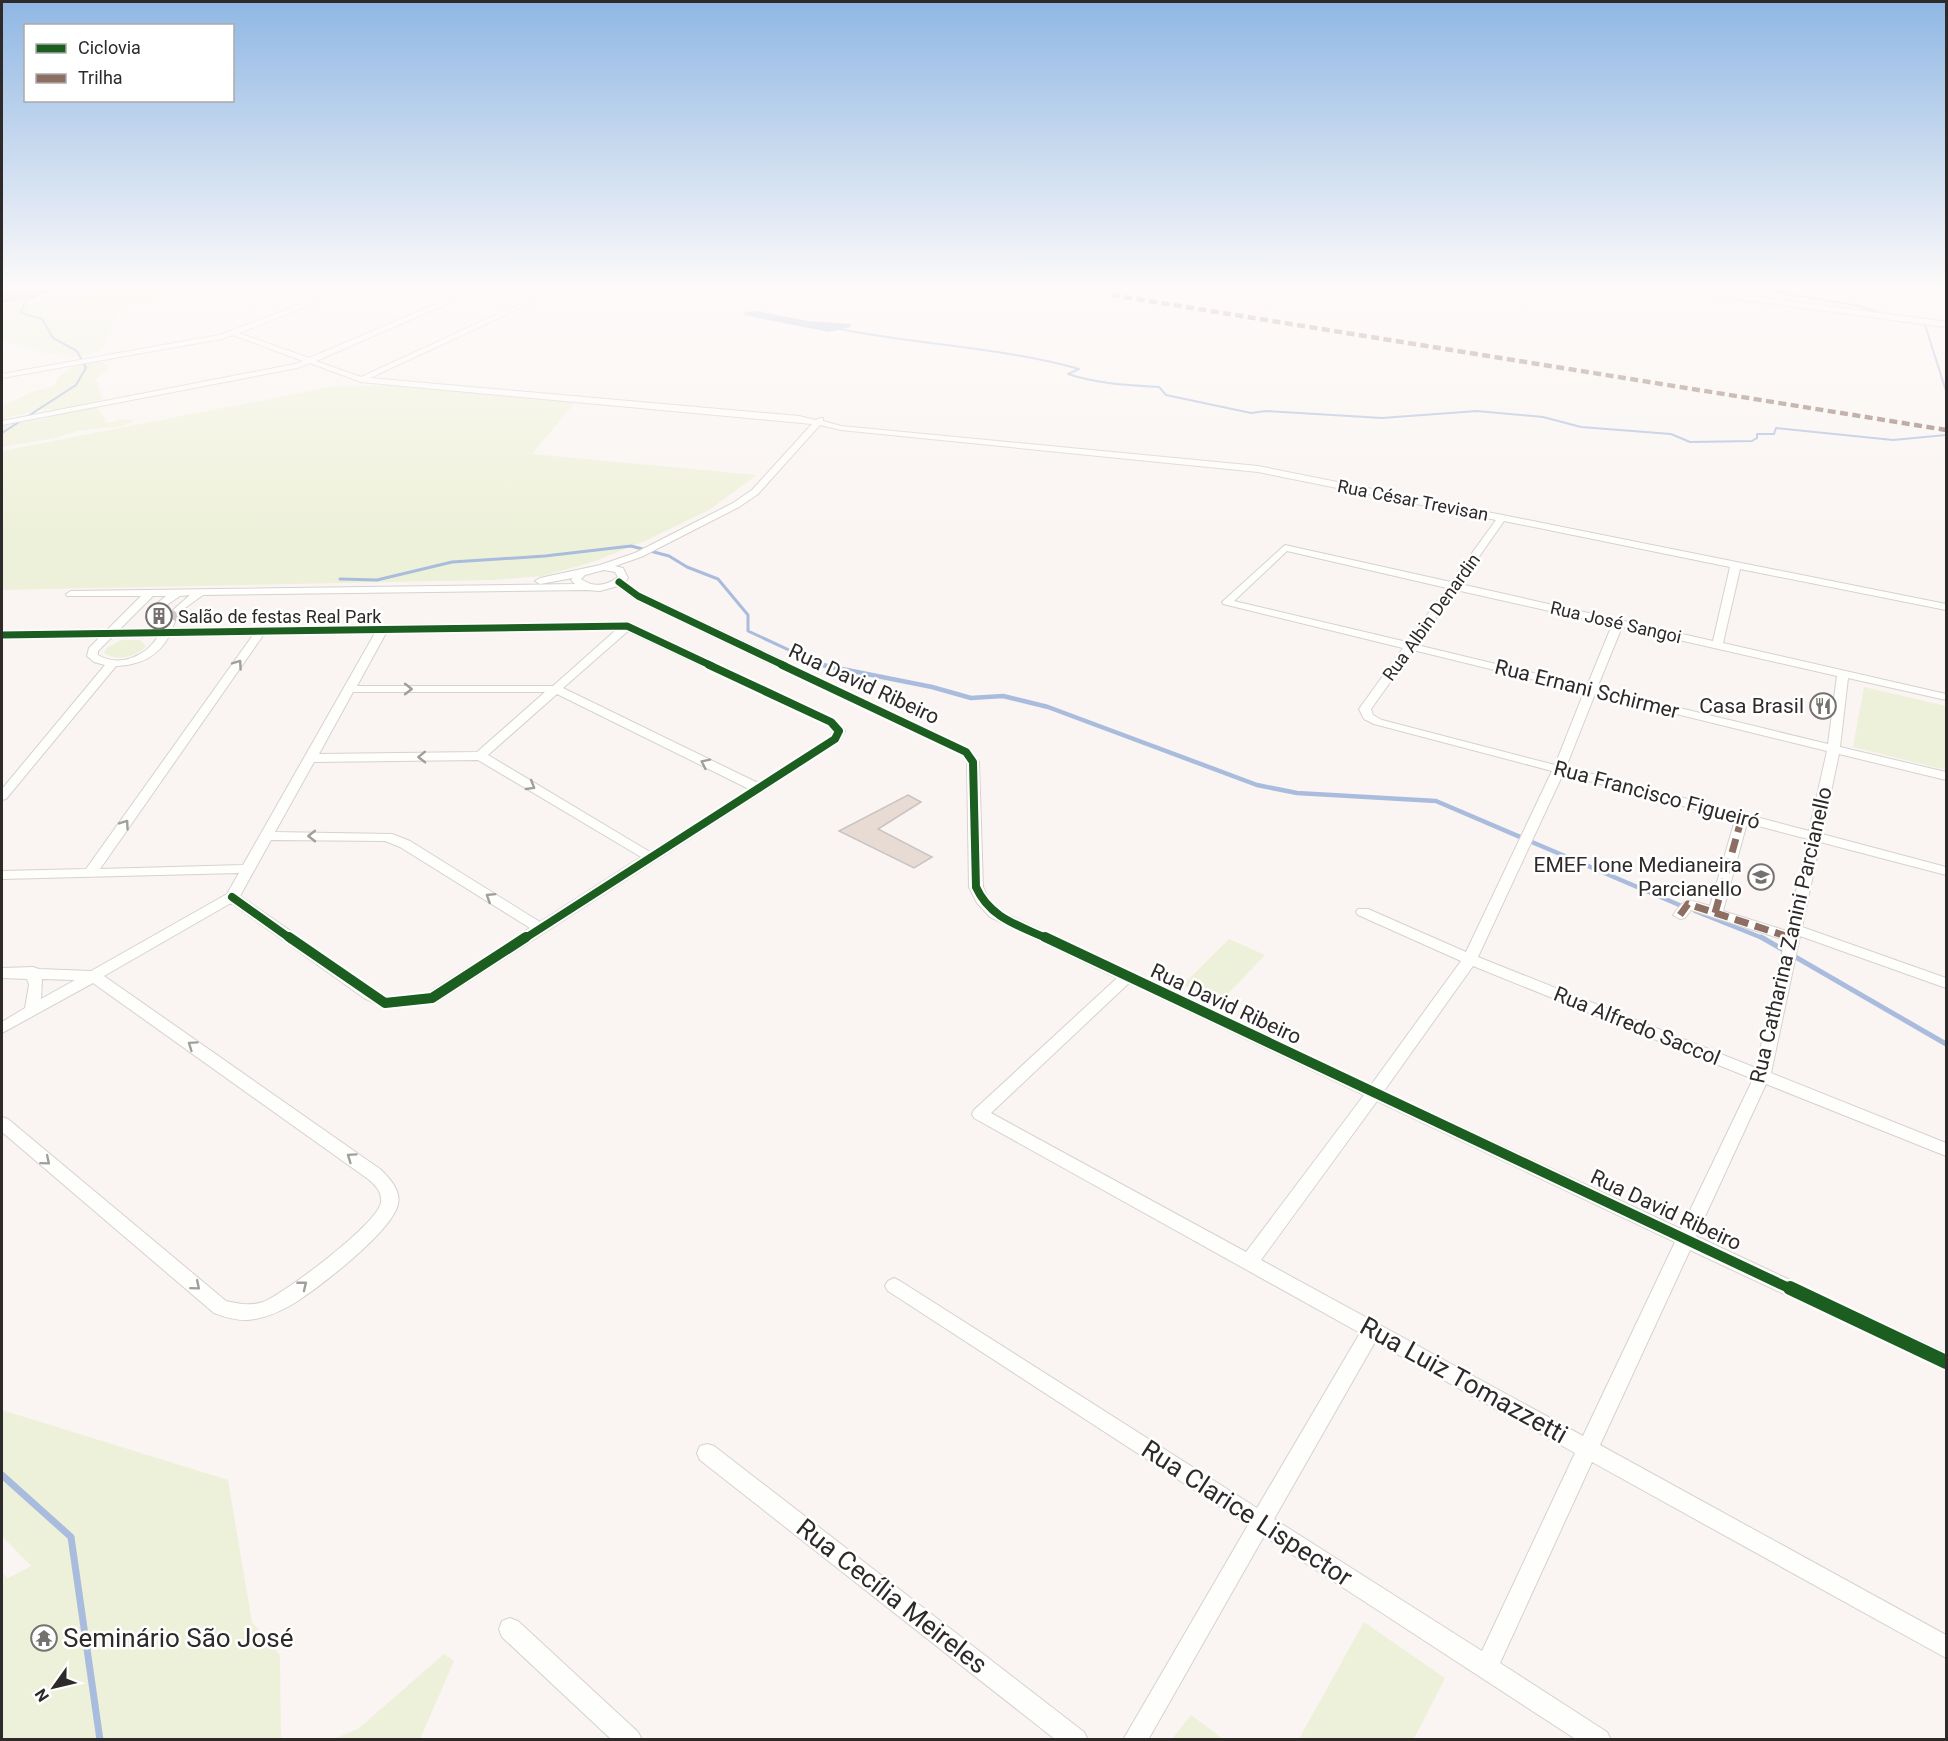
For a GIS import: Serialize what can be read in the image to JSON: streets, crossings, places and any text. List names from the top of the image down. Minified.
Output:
{"streets":{"street":["Rua César Trevisan","Rua Albin Denardin","Rua José Sangoi","Rua David Ribeiro","Rua Ernani Schirmer","Rua Francisco Figueiró","Rua Catharina Zanini Parcianello","Rua Alfredo Saccol","Rua Luiz Tomazzetti","Rua Clarice Lispector","Rua Cecília Meireles"]},"crossings":[["Rua César Trevisan","Rua Albin Denardin"],["Rua Albin Denardin","Rua José Sangoi"],["Rua Albin Denardin","Rua Ernani Schirmer"],["Rua Albin Denardin","Rua Francisco Figueiró"],["Rua José Sangoi","Rua Ernani Schirmer"],["Rua José Sangoi","Rua Catharina Zanini Parcianello"],["Rua David Ribeiro","Rua Catharina Zanini Parcianello"],["Rua David Ribeiro","Rua Luiz Tomazzetti"],["Rua Ernani Schirmer","Rua Catharina Zanini Parcianello"],["Rua Francisco Figueiró","Rua Catharina Zanini Parcianello"],["Rua Catharina Zanini Parcianello","Rua Alfredo Saccol"],["Rua Catharina Zanini Parcianello","Rua Luiz Tomazzetti"],["Rua Catharina Zanini Parcianello","Rua Clarice Lispector"]],"places":{"building":["Salão de festas Real Park"],"restaurant":["Casa Brasil"],"school or university":["EMEF Ione Medianeira Parcianello"],"temple":["Seminário São José"]},"legend":["Ciclovia","Trilha"],"north":"bottom left"}
